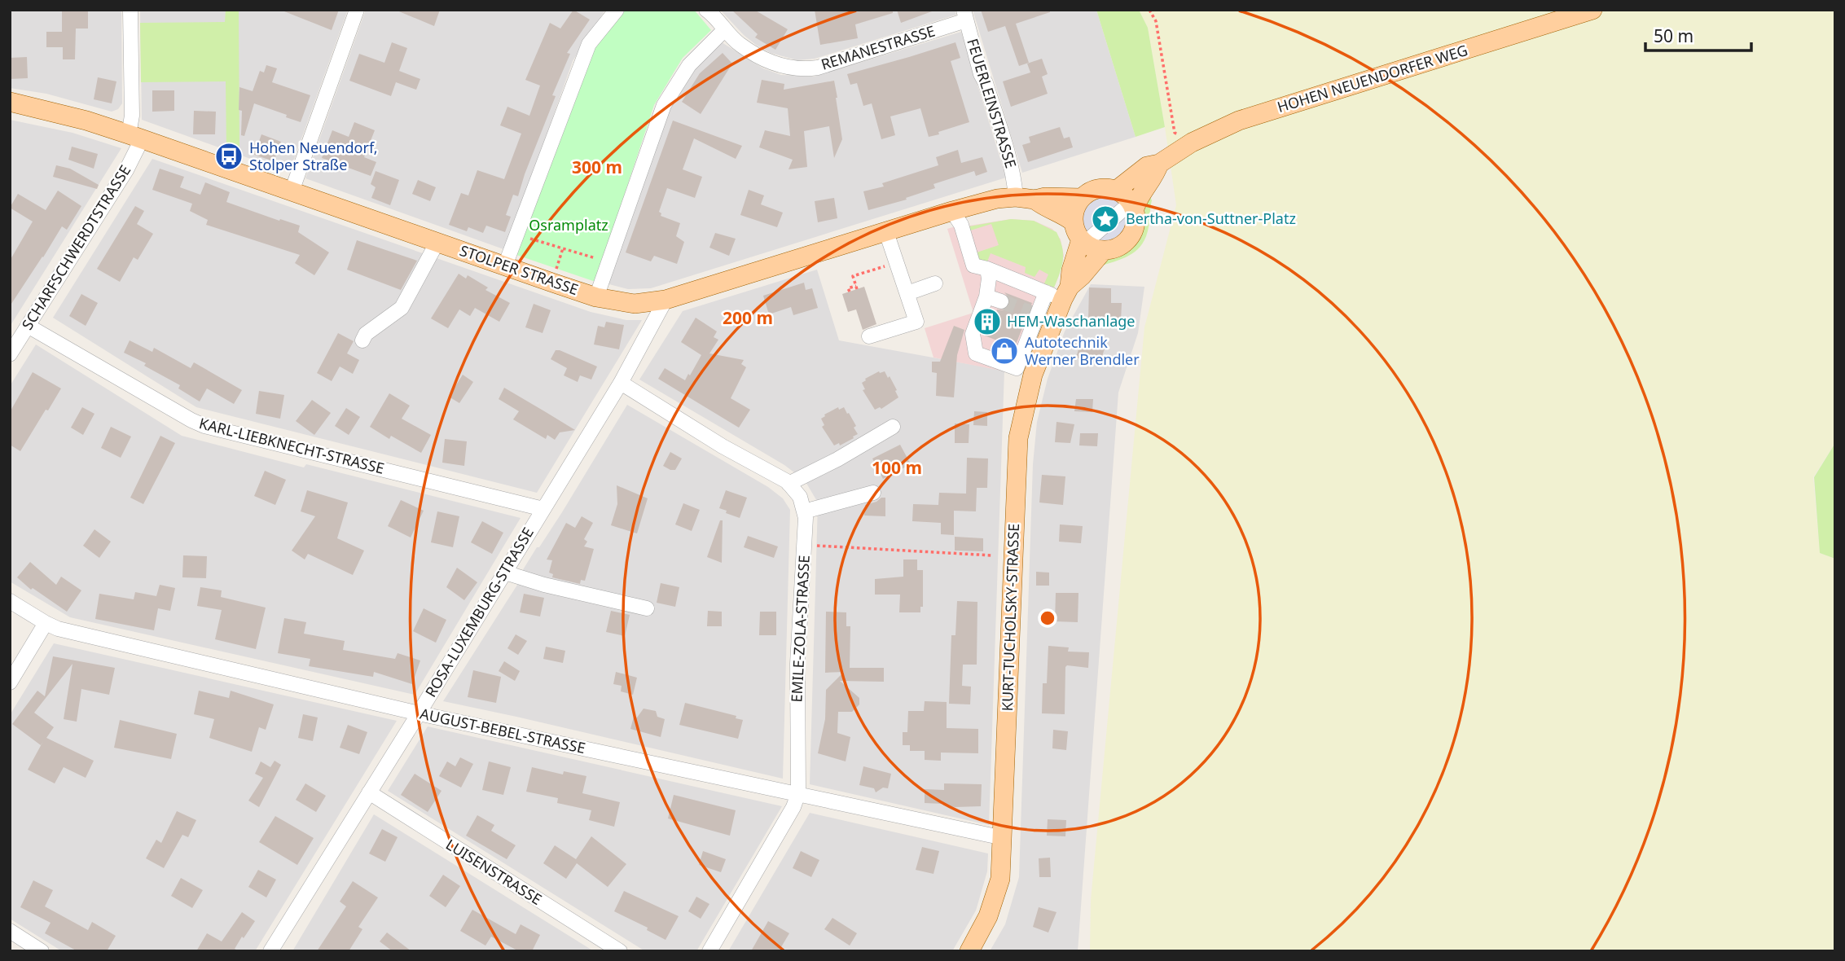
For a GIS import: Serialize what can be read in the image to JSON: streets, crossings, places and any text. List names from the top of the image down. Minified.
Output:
{"streets":{"main road":["HOHEN NEUENDORFER WEG","STOLPER STRASSE","KURT-TUCHOLSKY-STRASSE"],"street":["REMANESTRASSE","FEUERLEINSTRASSE","SCHARFSCHWERDTSTRASSE","KARL-LIEBKNECHT-STRASSE","ROSA-LUXEMBURG-STRASSE","EMILE-ZOLA-STRASSE","AUGUST-BEBEL-STRASSE","LUISENSTRASSE"]},"crossings":[["REMANESTRASSE","FEUERLEINSTRASSE"],["FEUERLEINSTRASSE","STOLPER STRASSE"],["SCHARFSCHWERDTSTRASSE","STOLPER STRASSE"],["SCHARFSCHWERDTSTRASSE","KARL-LIEBKNECHT-STRASSE"],["STOLPER STRASSE","ROSA-LUXEMBURG-STRASSE"],["KARL-LIEBKNECHT-STRASSE","ROSA-LUXEMBURG-STRASSE"],["ROSA-LUXEMBURG-STRASSE","EMILE-ZOLA-STRASSE"],["ROSA-LUXEMBURG-STRASSE","AUGUST-BEBEL-STRASSE"],["ROSA-LUXEMBURG-STRASSE","LUISENSTRASSE"],["KURT-TUCHOLSKY-STRASSE","AUGUST-BEBEL-STRASSE"],["EMILE-ZOLA-STRASSE","AUGUST-BEBEL-STRASSE"]],"parks":["Osramplatz"],"places":{"bus stop":["Hohen Neuendorf, Stolper Straße"],"place":["Bertha-von-Suttner-Platz"],"building":["HEM-Waschanlage"],"shop":["Autotechnik Werner Brendler"]},"scale_bar":"50 m","rings":["300 m","200 m","100 m"]}
